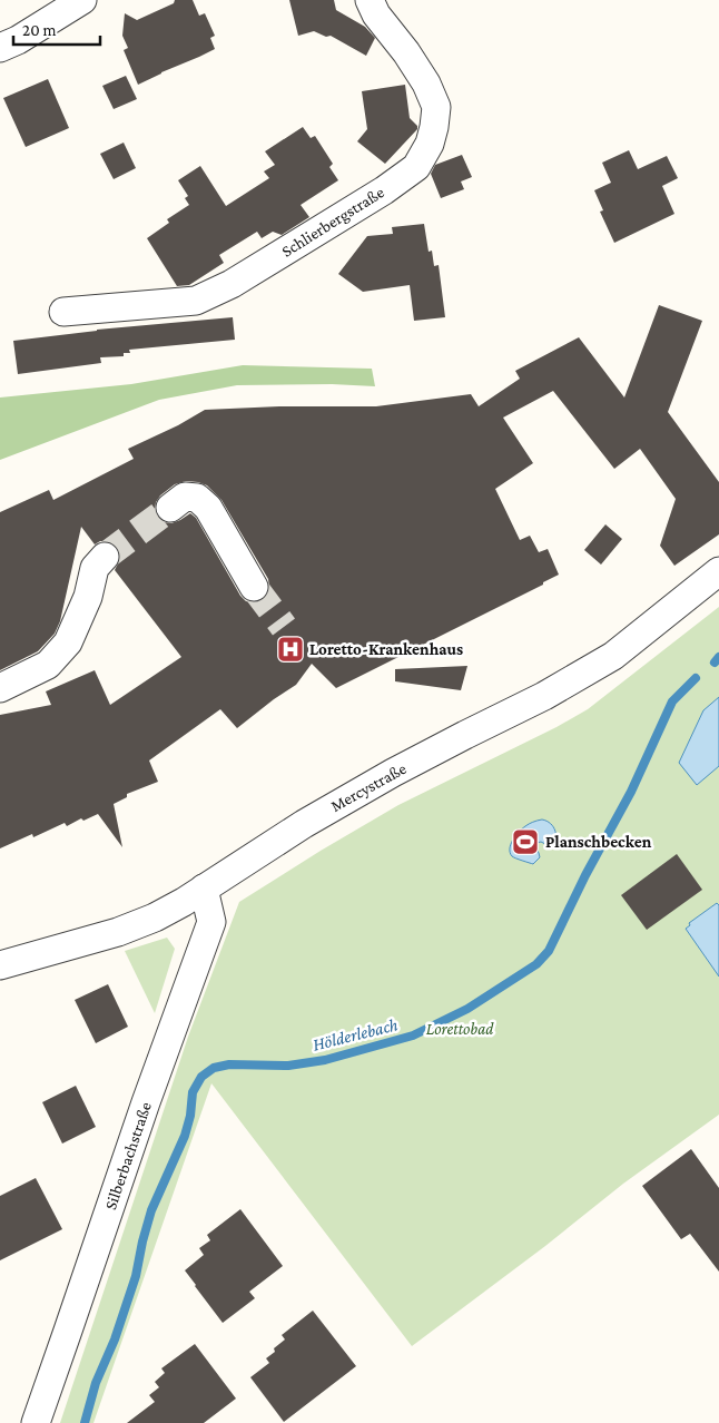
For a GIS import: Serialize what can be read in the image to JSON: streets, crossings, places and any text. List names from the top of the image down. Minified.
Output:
{"streets":{"street":["Schlierbergstraße","Mercystraße","Silberbachstraße"]},"crossings":[["Mercystraße","Silberbachstraße"]],"water":["Hölderlebach"],"parks":["Lorettobad"],"places":{"hospital":["Loretto-Krankenhaus"],"sports":["Planschbecken"]},"scale_bar":"20 m"}
